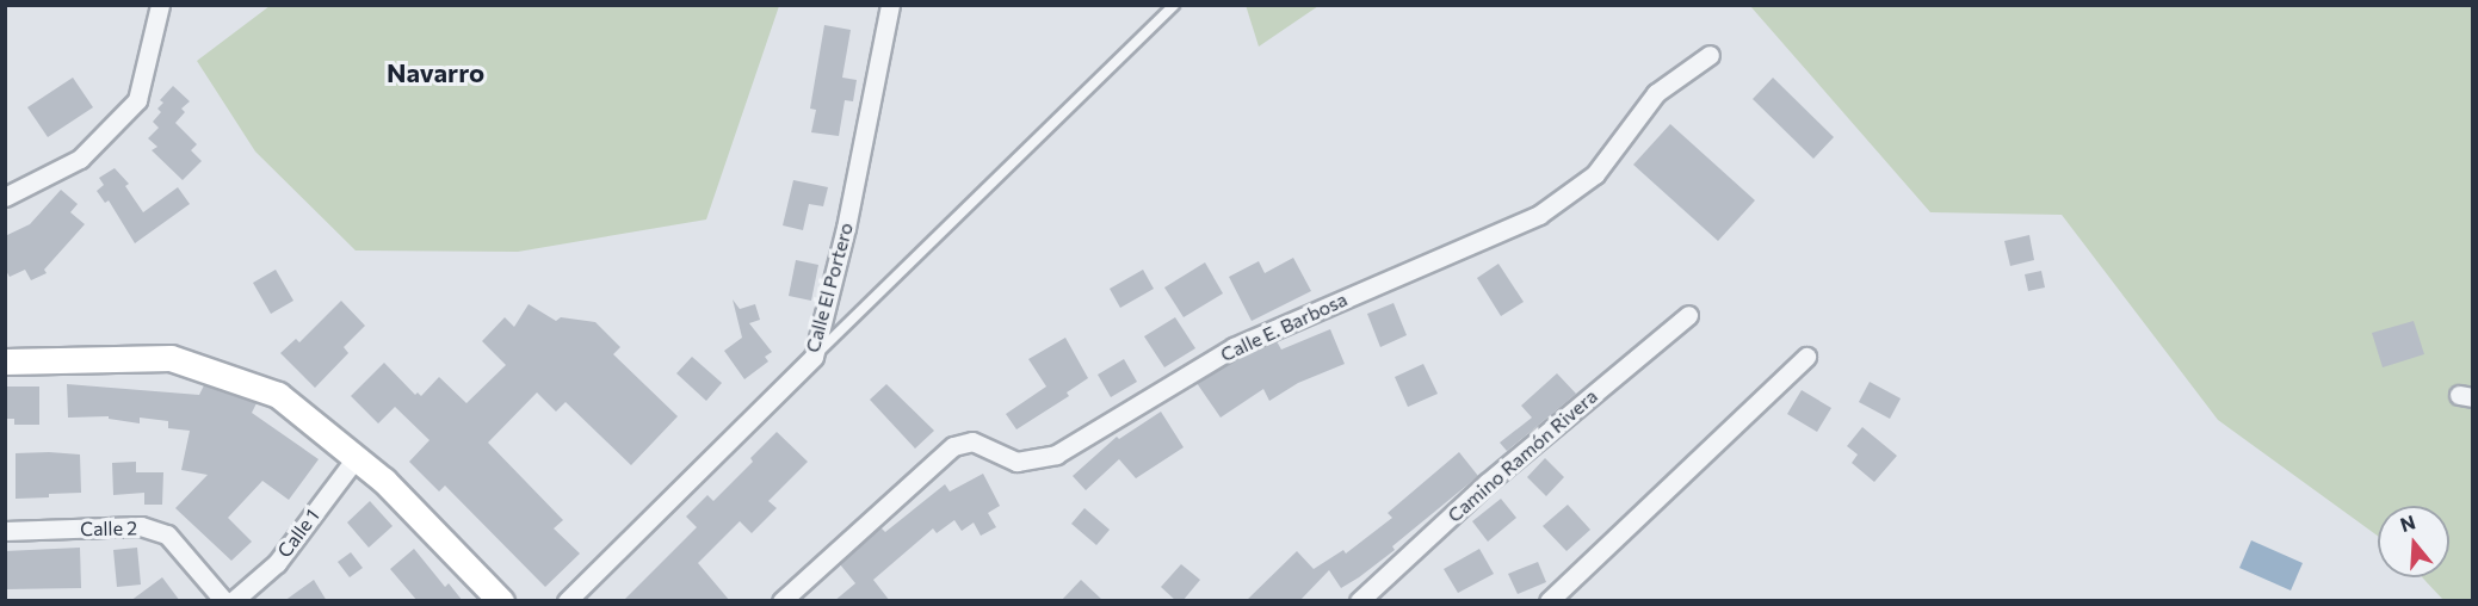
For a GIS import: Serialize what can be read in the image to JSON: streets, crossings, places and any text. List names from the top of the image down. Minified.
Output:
{"streets":{"street":["Calle El Portero","Calle E. Barbosa","Camino Ramón Rivera","Calle 2","Calle 1"]},"districts":["Navarro"],"north":"top"}
